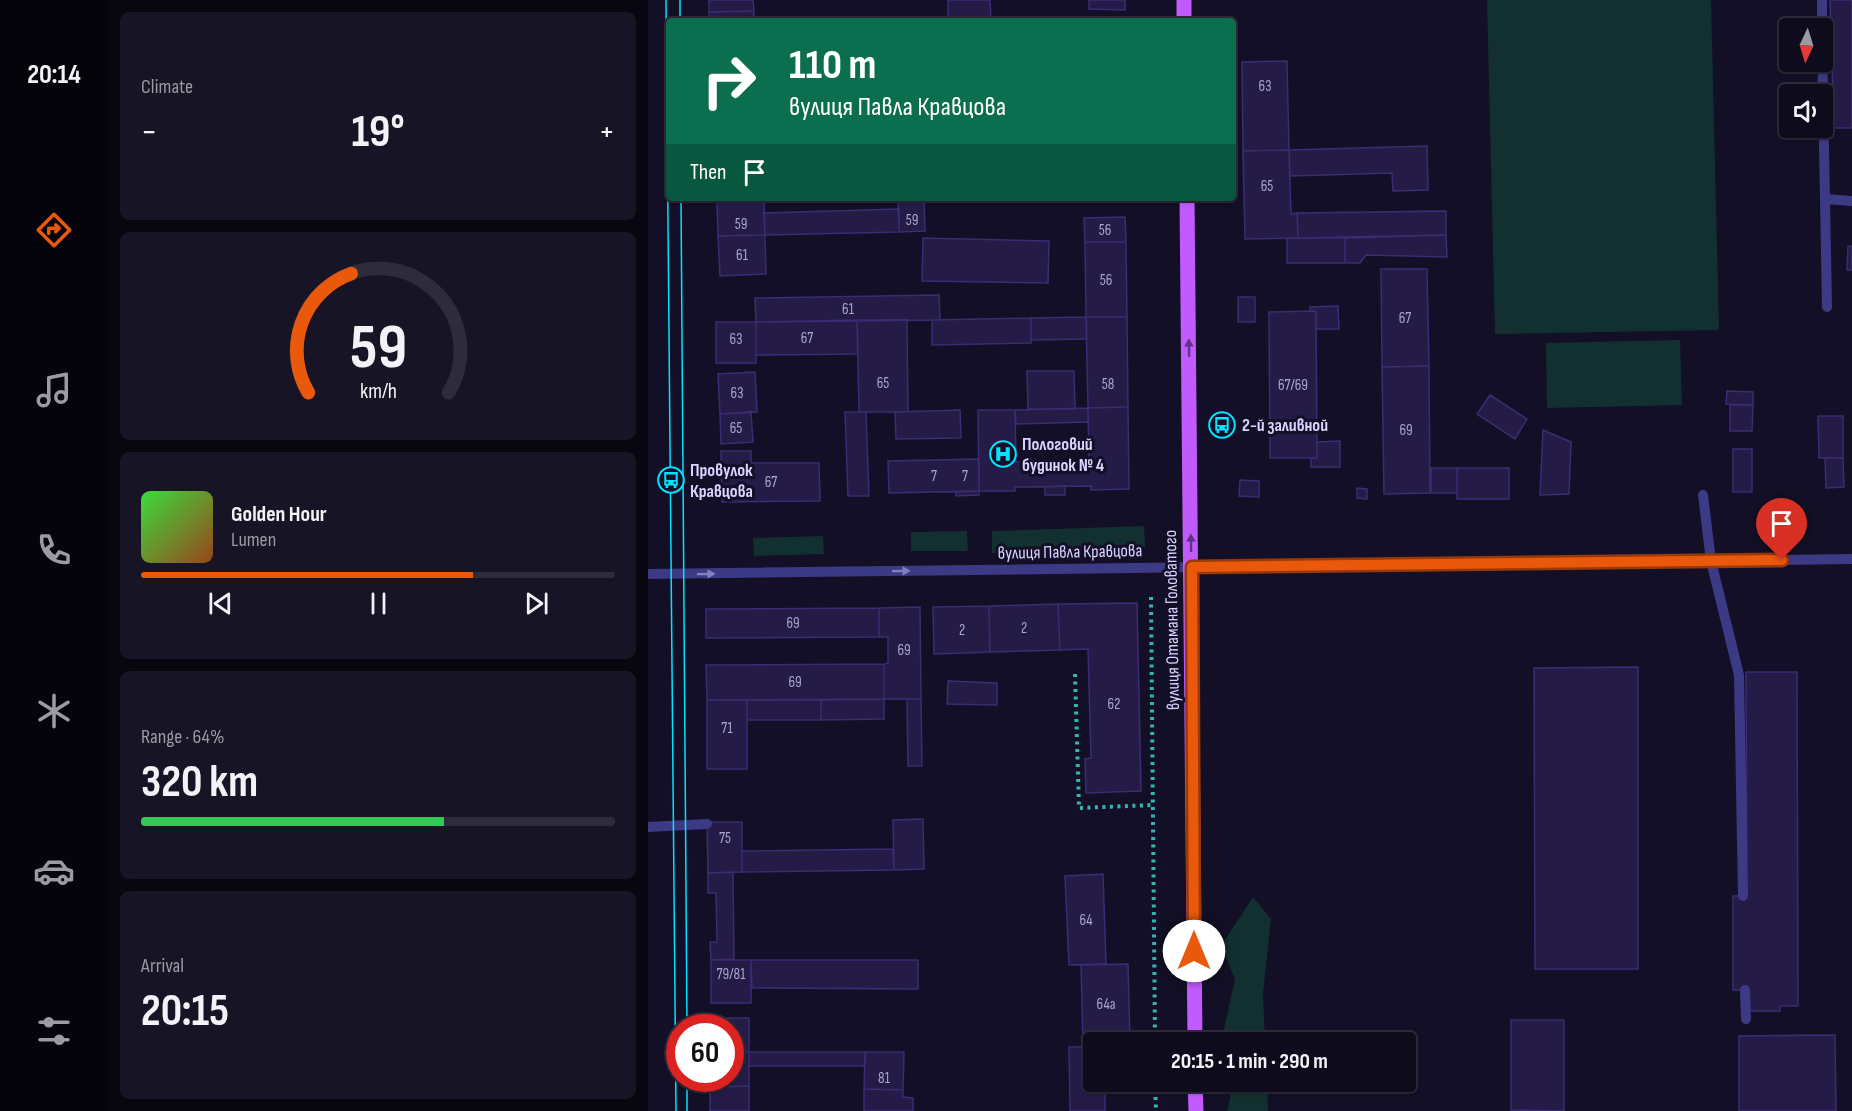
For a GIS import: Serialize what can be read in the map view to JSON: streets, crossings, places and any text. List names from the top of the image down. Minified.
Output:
{"streets":{"main road":["вулиця Отамана Головатого"],"lane":["вулиця Павла Кравцова"]},"crossings":[["вулиця Павла Кравцова","вулиця Отамана Головатого"]],"one_way":["вулиця Павла Кравцова","вулиця Отамана Головатого"],"places":{"bus stop":["2-й заливной","Провулок Кравцова"],"hospital":["Пологовий будинок № 4"]},"house_numbers":["63","65","59","59","56","61","56","61","67","67","63","65","58","67/69","63","65","69","7","7","67","69","2","2","69","69","62","71","75","64","79/81","64а","81"],"north":"bottom","page":{"tabs":"20:14","tile":["Climate",["Range · 64%","320 km"],["Arrival","20:15"]],"turn":["110 m","вулиця Павла Кравцова"],"heat":["−","19°","+"],"then":"Then","song":["Golden Hour","Lumen"],"limit":"60","trip":"20:15 · 1 min · 290 m","gauge":["59","km/h"]}}
